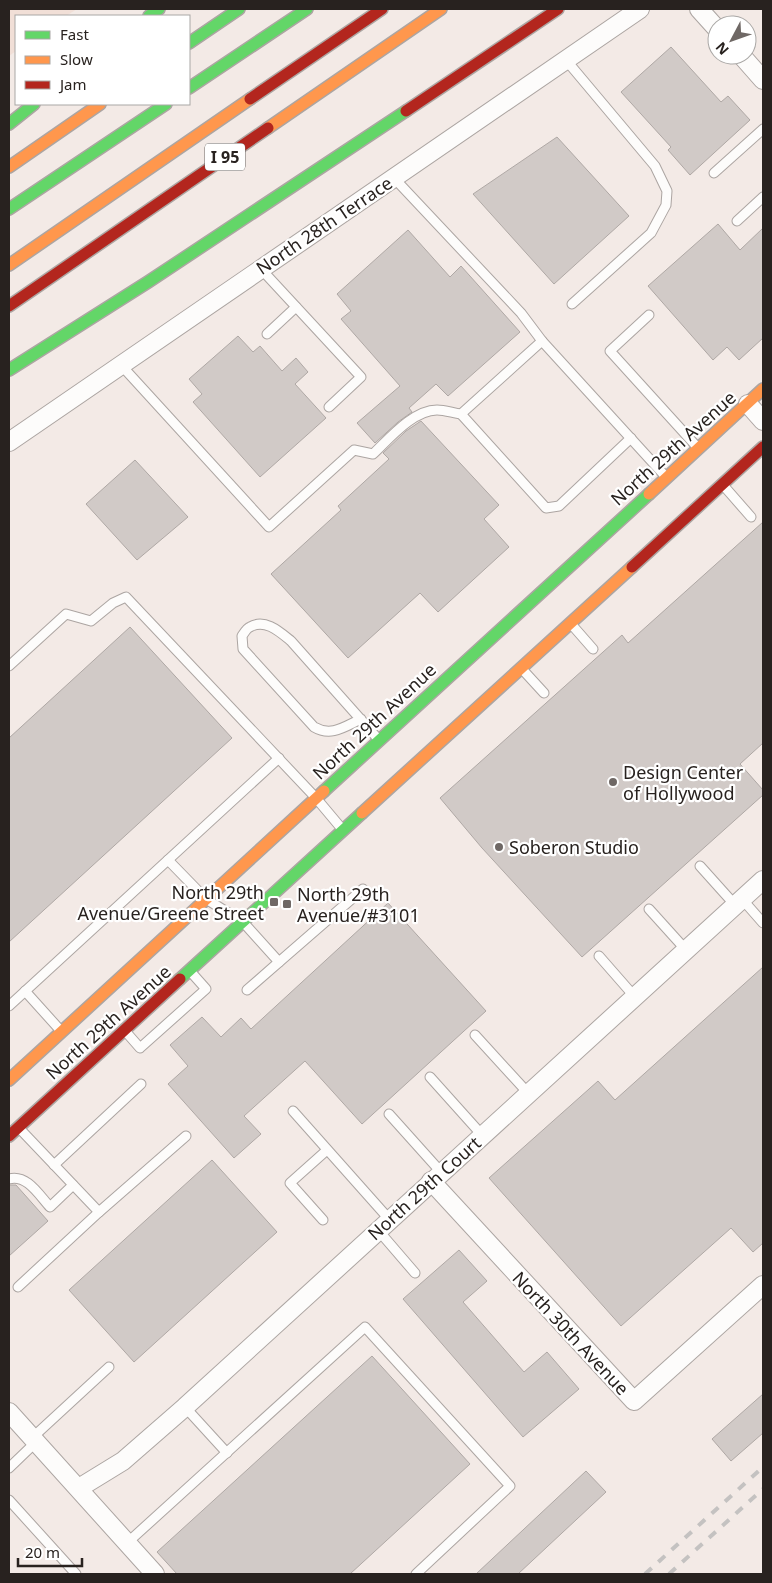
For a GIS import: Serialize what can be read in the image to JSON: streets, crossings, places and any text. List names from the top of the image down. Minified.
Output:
{"streets":{"main road":["I 95","North 29th Avenue"],"street":["North 28th Terrace","North 29th Court","North 30th Avenue"]},"crossings":[["North 29th Court","North 30th Avenue"]],"places":{"other":["Design Center of Hollywood","Soberon Studio"],"transit":["North 29th Avenue/Greene Street","North 29th Avenue/#3101"]},"legend":["Fast","Slow","Jam"],"scale_bar":"20 m","north":"bottom left"}
